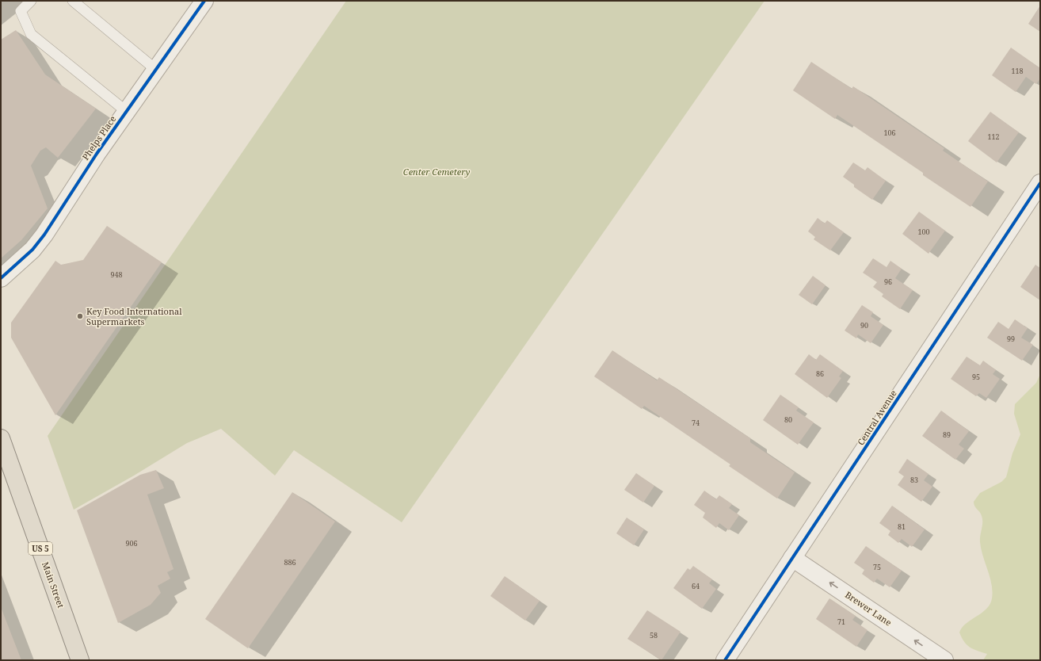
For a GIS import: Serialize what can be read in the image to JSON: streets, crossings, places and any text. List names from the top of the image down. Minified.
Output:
{"streets":{"highway":["US 5","Main Street"],"street":["Phelps Place","Central Avenue","Brewer Lane"]},"crossings":[["Central Avenue","Brewer Lane"]],"one_way":["Brewer Lane"],"parks":["Center Cemetery"],"places":["Key Food International Supermarkets"],"house_numbers":["118","106","112","100","948","96","90","99","86","95","80","74","89","83","81","906","886","75","64","71","58"]}
